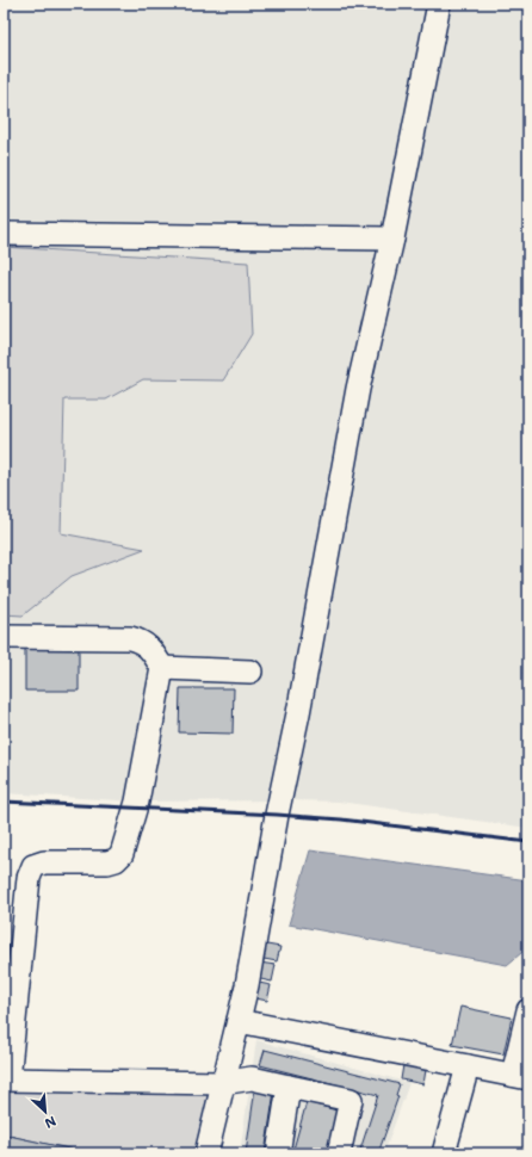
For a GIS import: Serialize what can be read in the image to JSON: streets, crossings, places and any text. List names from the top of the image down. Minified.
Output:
{"north":"bottom right"}
